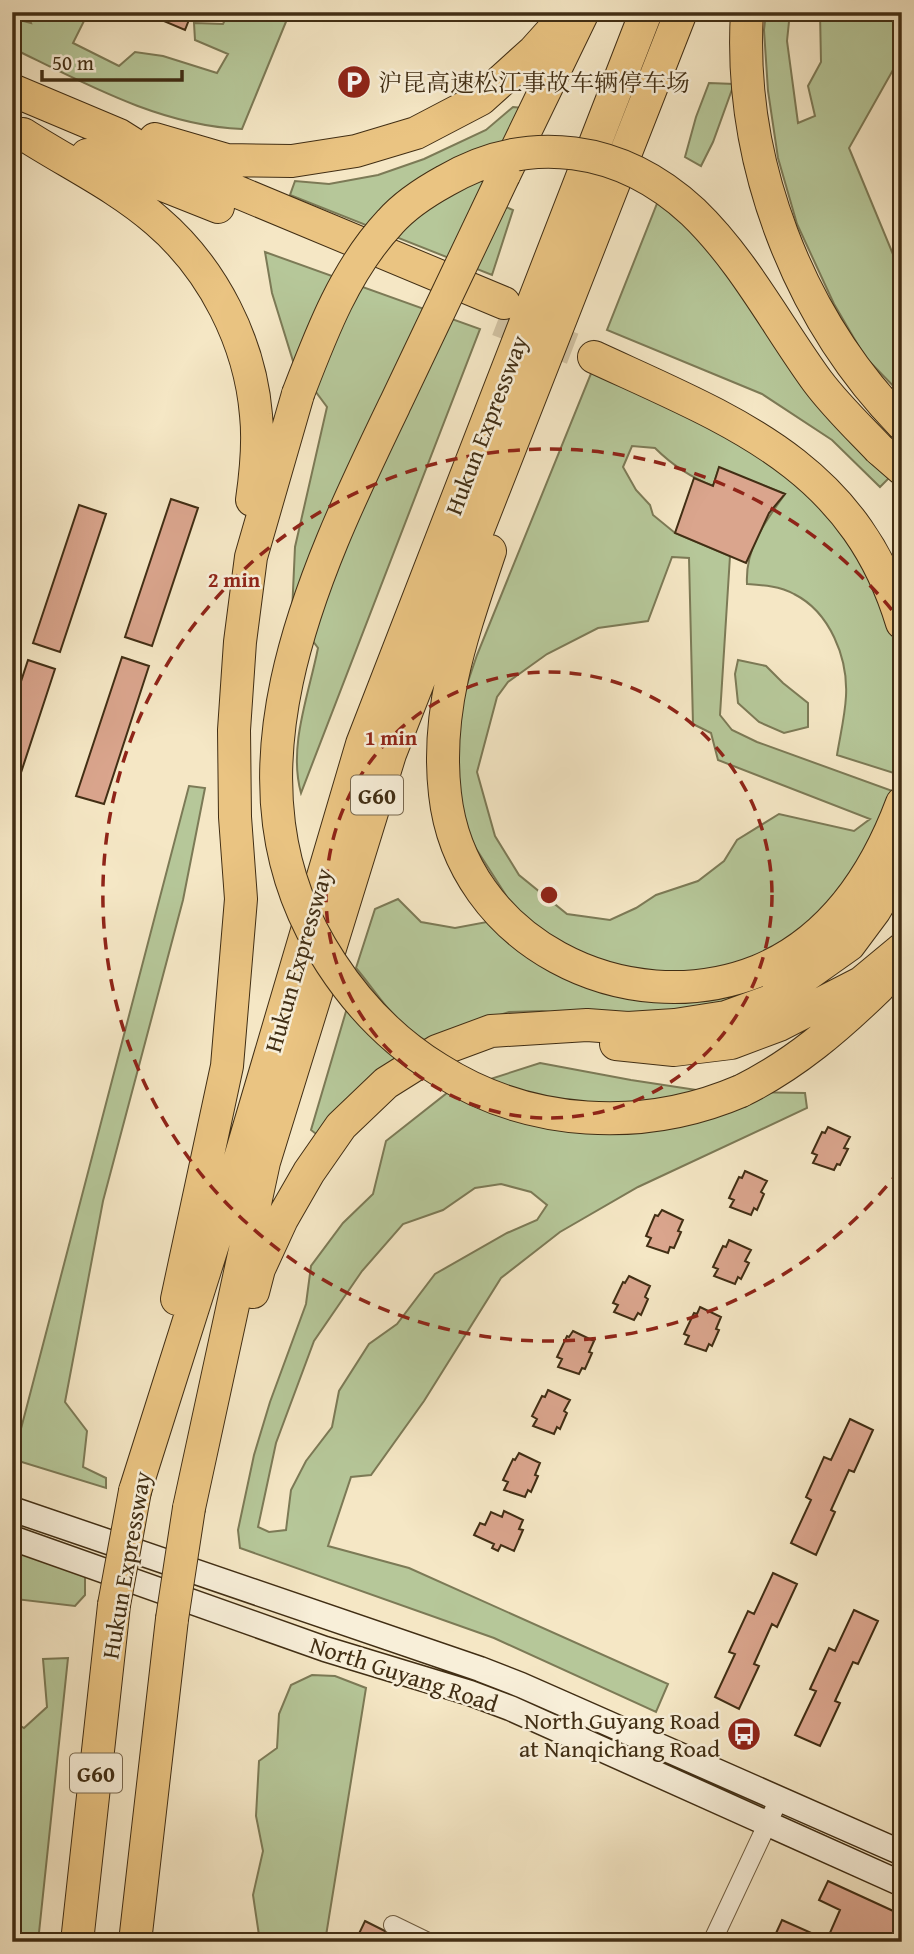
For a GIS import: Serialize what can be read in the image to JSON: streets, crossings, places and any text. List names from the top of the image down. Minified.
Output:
{"streets":{"highway":["Hukun Expressway","G60"],"main road":["North Guyang Road"]},"places":{"parking":["沪昆高速松江事故车辆停车场"],"bus stop":["North Guyang Road at Nanqichang Road"]},"scale_bar":"50 m","rings":["2 min","1 min"]}
